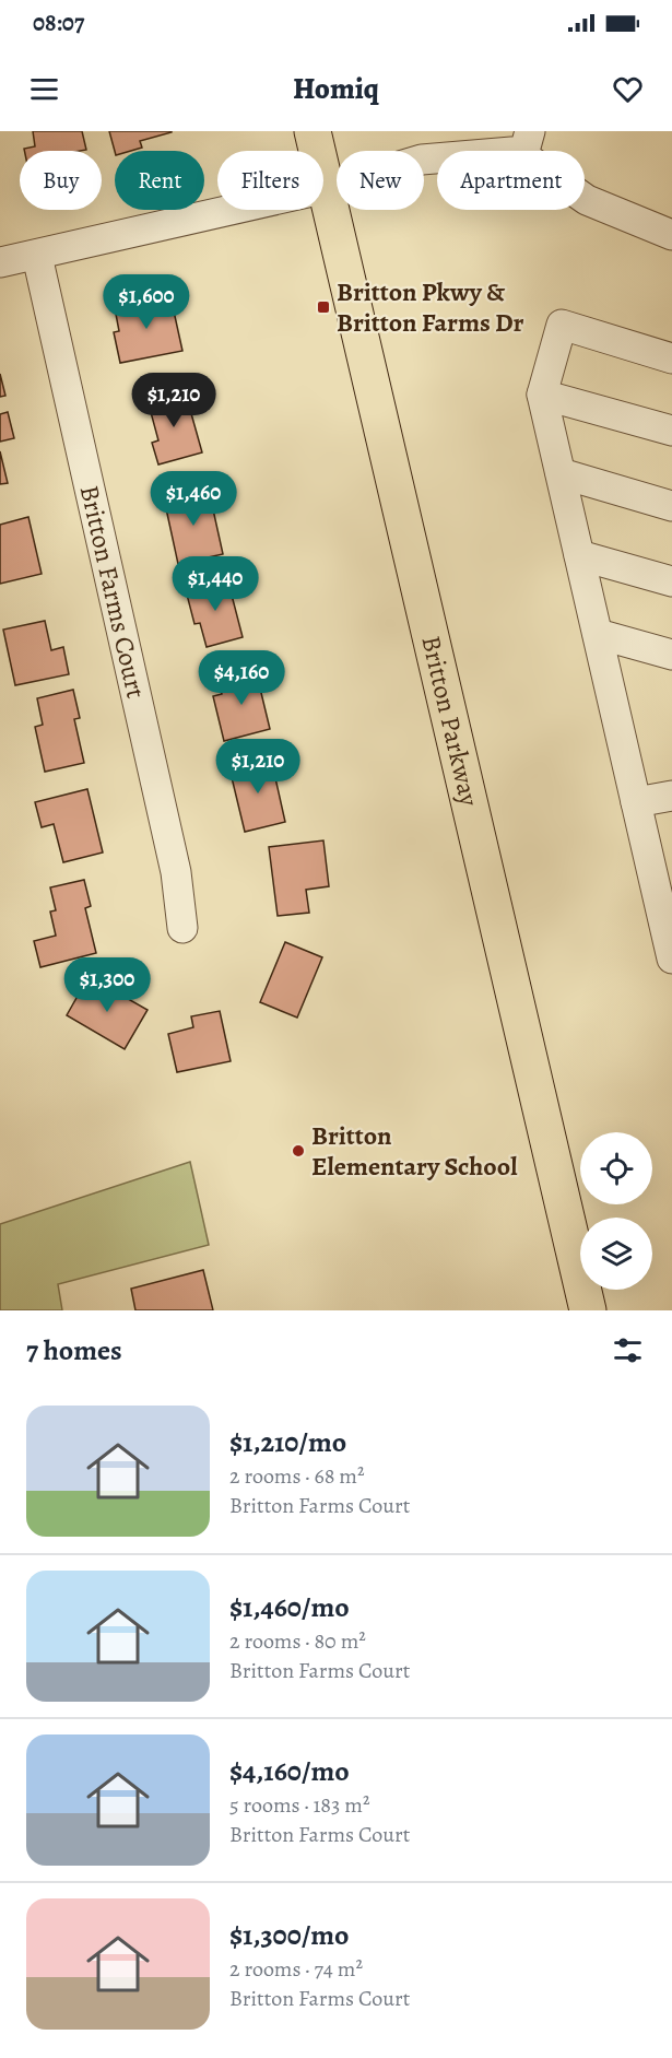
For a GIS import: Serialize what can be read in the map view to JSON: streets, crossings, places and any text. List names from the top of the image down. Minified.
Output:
{"streets":{"main road":["Britton Parkway"],"street":["Britton Farms Court"]},"places":{"transit":["Britton Pkwy & Britton Farms Dr"],"other":["Britton Elementary School"]},"page":{"status":"08:07","header":"Homiq","chip":["Buy","Rent","Filters","New","Apartment"],"price":["$1,600","$1,210","$1,460","$1,440","$4,160","$1,210","$1,300"],"heading":"7 homes","list":[{"name":"$1,210/mo","note":"2 rooms · 68 m² · Britton Farms Court"},{"name":"$1,460/mo","note":"2 rooms · 80 m² · Britton Farms Court"},{"name":"$4,160/mo","note":"5 rooms · 183 m² · Britton Farms Court"},{"name":"$1,300/mo","note":"2 rooms · 74 m² · Britton Farms Court"}]}}
